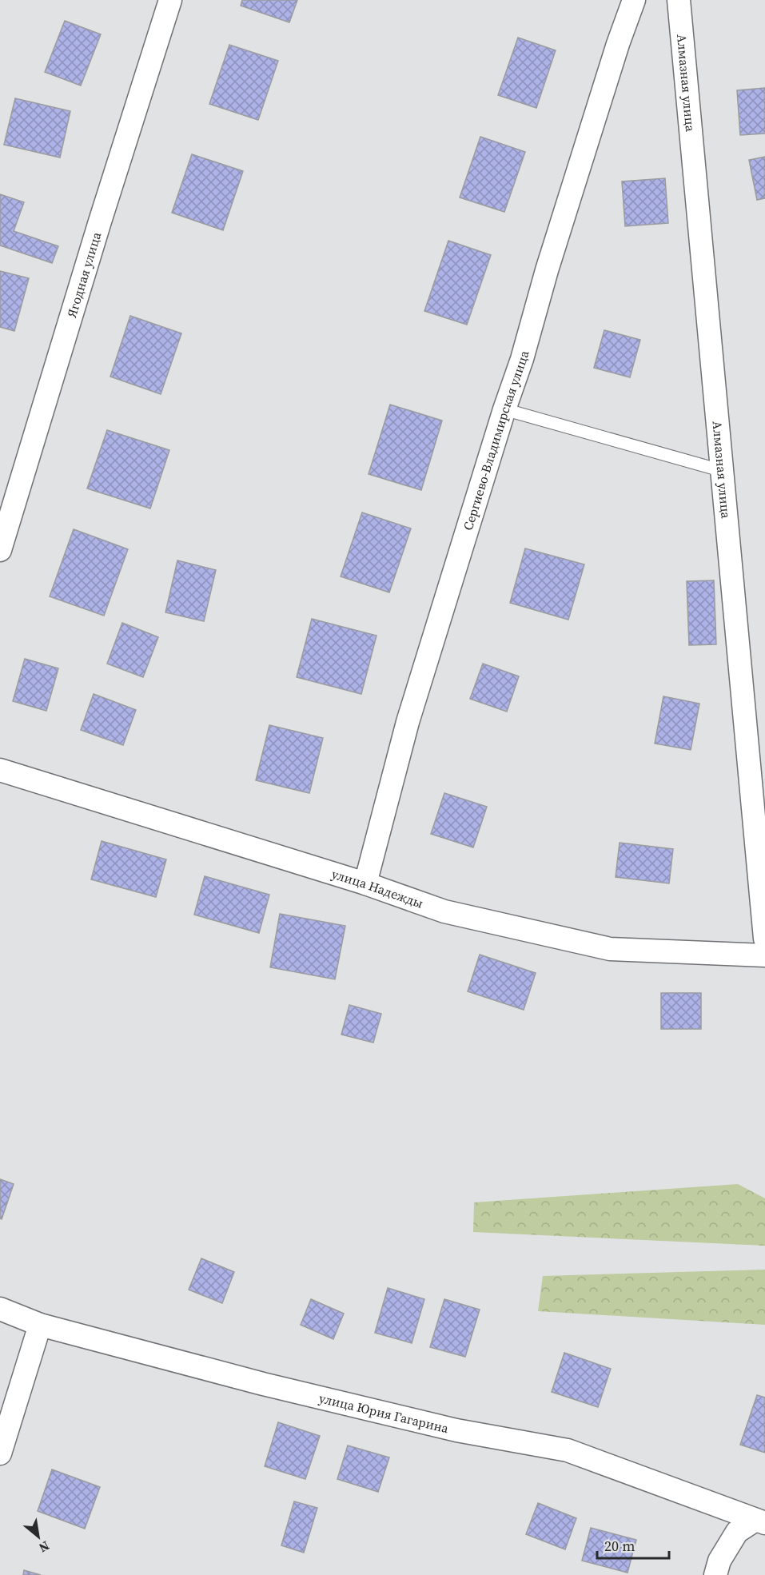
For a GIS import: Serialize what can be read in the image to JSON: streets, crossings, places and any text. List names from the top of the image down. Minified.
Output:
{"streets":{"street":["Алмазная улица","Ягодная улица","Сергиево-Владимирская улица","улица Надежды","улица Юрия Гагарина"]},"crossings":[["Сергиево-Владимирская улица","улица Надежды"]],"scale_bar":"20 m","north":"bottom right"}
